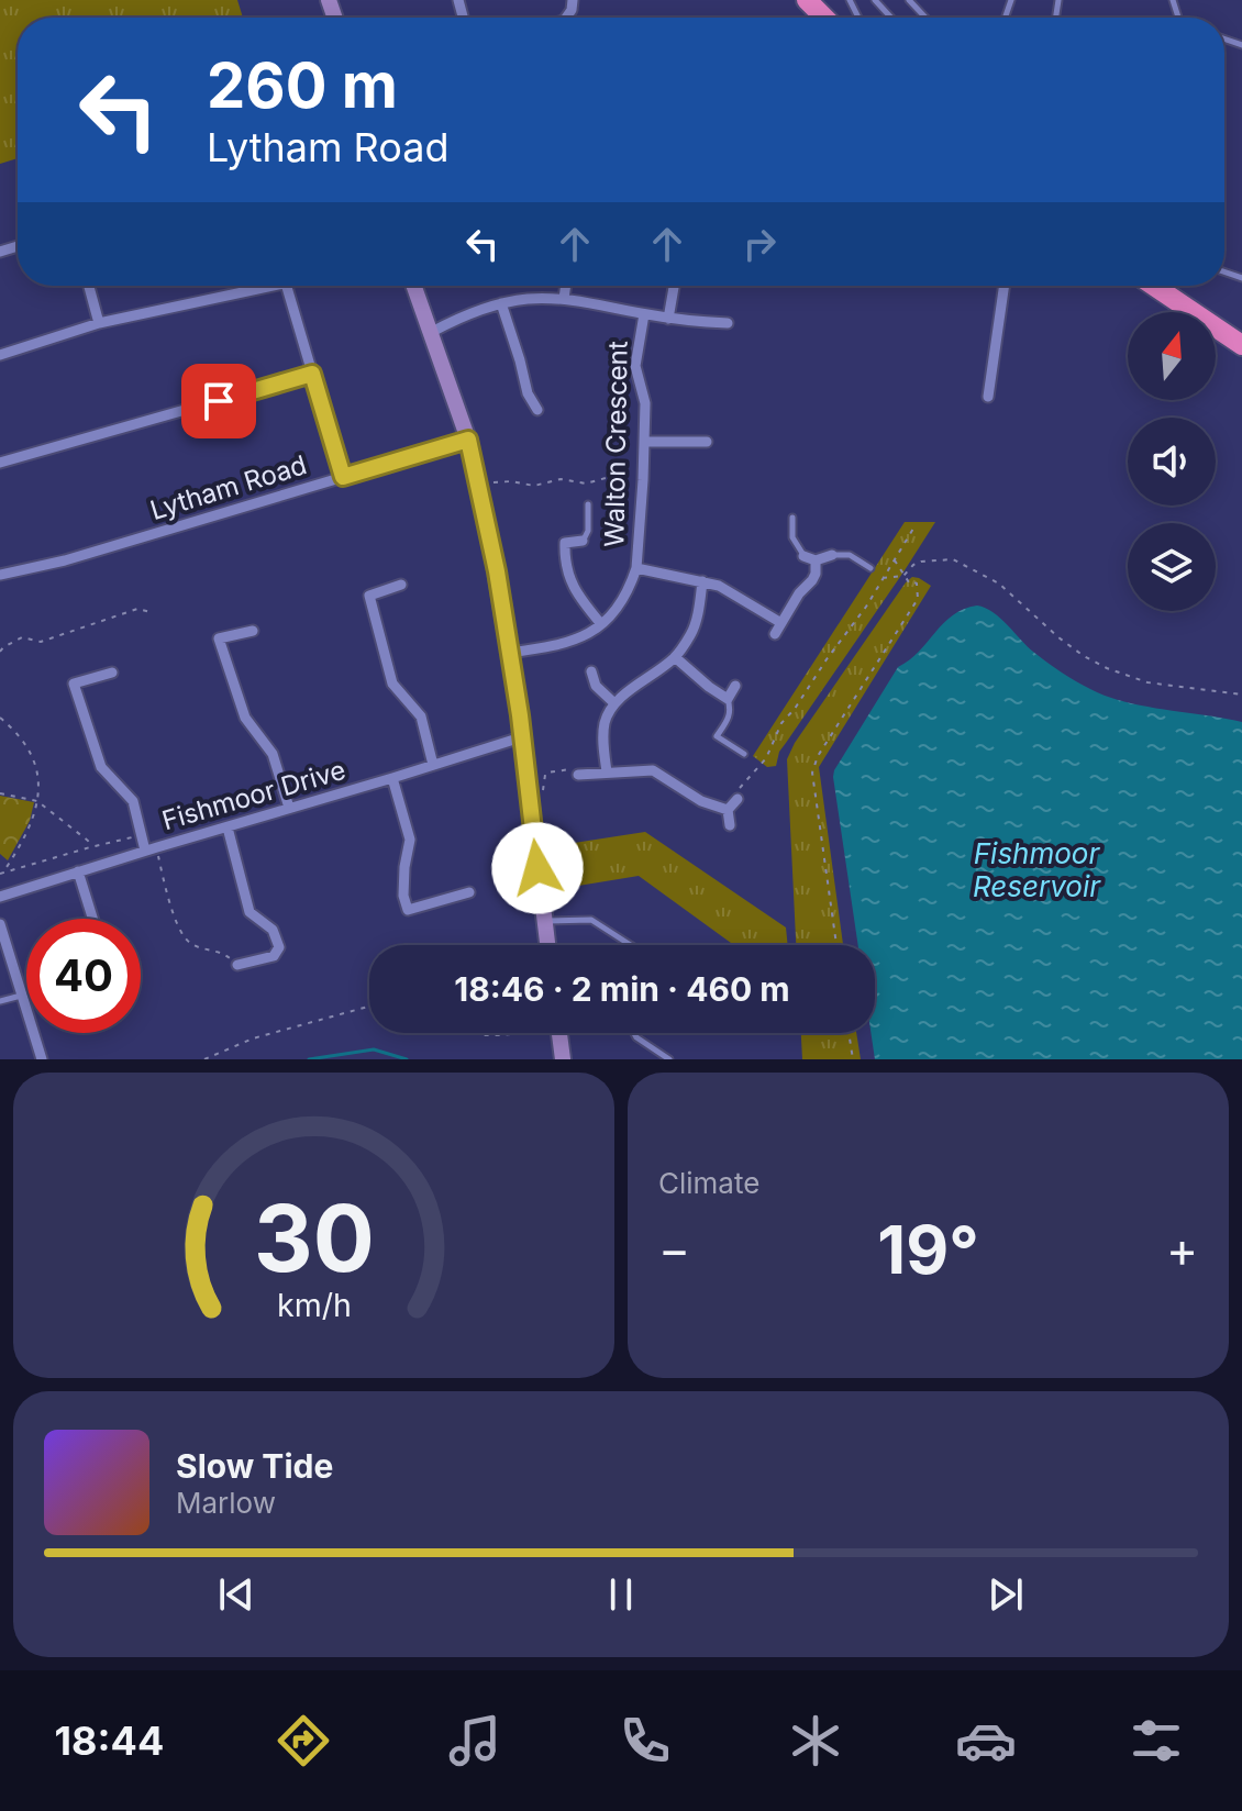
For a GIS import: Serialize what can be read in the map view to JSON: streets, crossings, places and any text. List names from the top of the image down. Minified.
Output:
{"streets":{"street":["Walton Crescent","Lytham Road","Fishmoor Drive"]},"water":["Fishmoor Reservoir"],"north":"top","page":{"turn":["260 m","Lytham Road"],"limit":"40","trip":"18:46 · 2 min · 460 m","tile":"Climate","heat":["−","19°","+"],"song":["Slow Tide","Marlow"],"tabs":"18:44","gauge":["30","km/h"]}}
